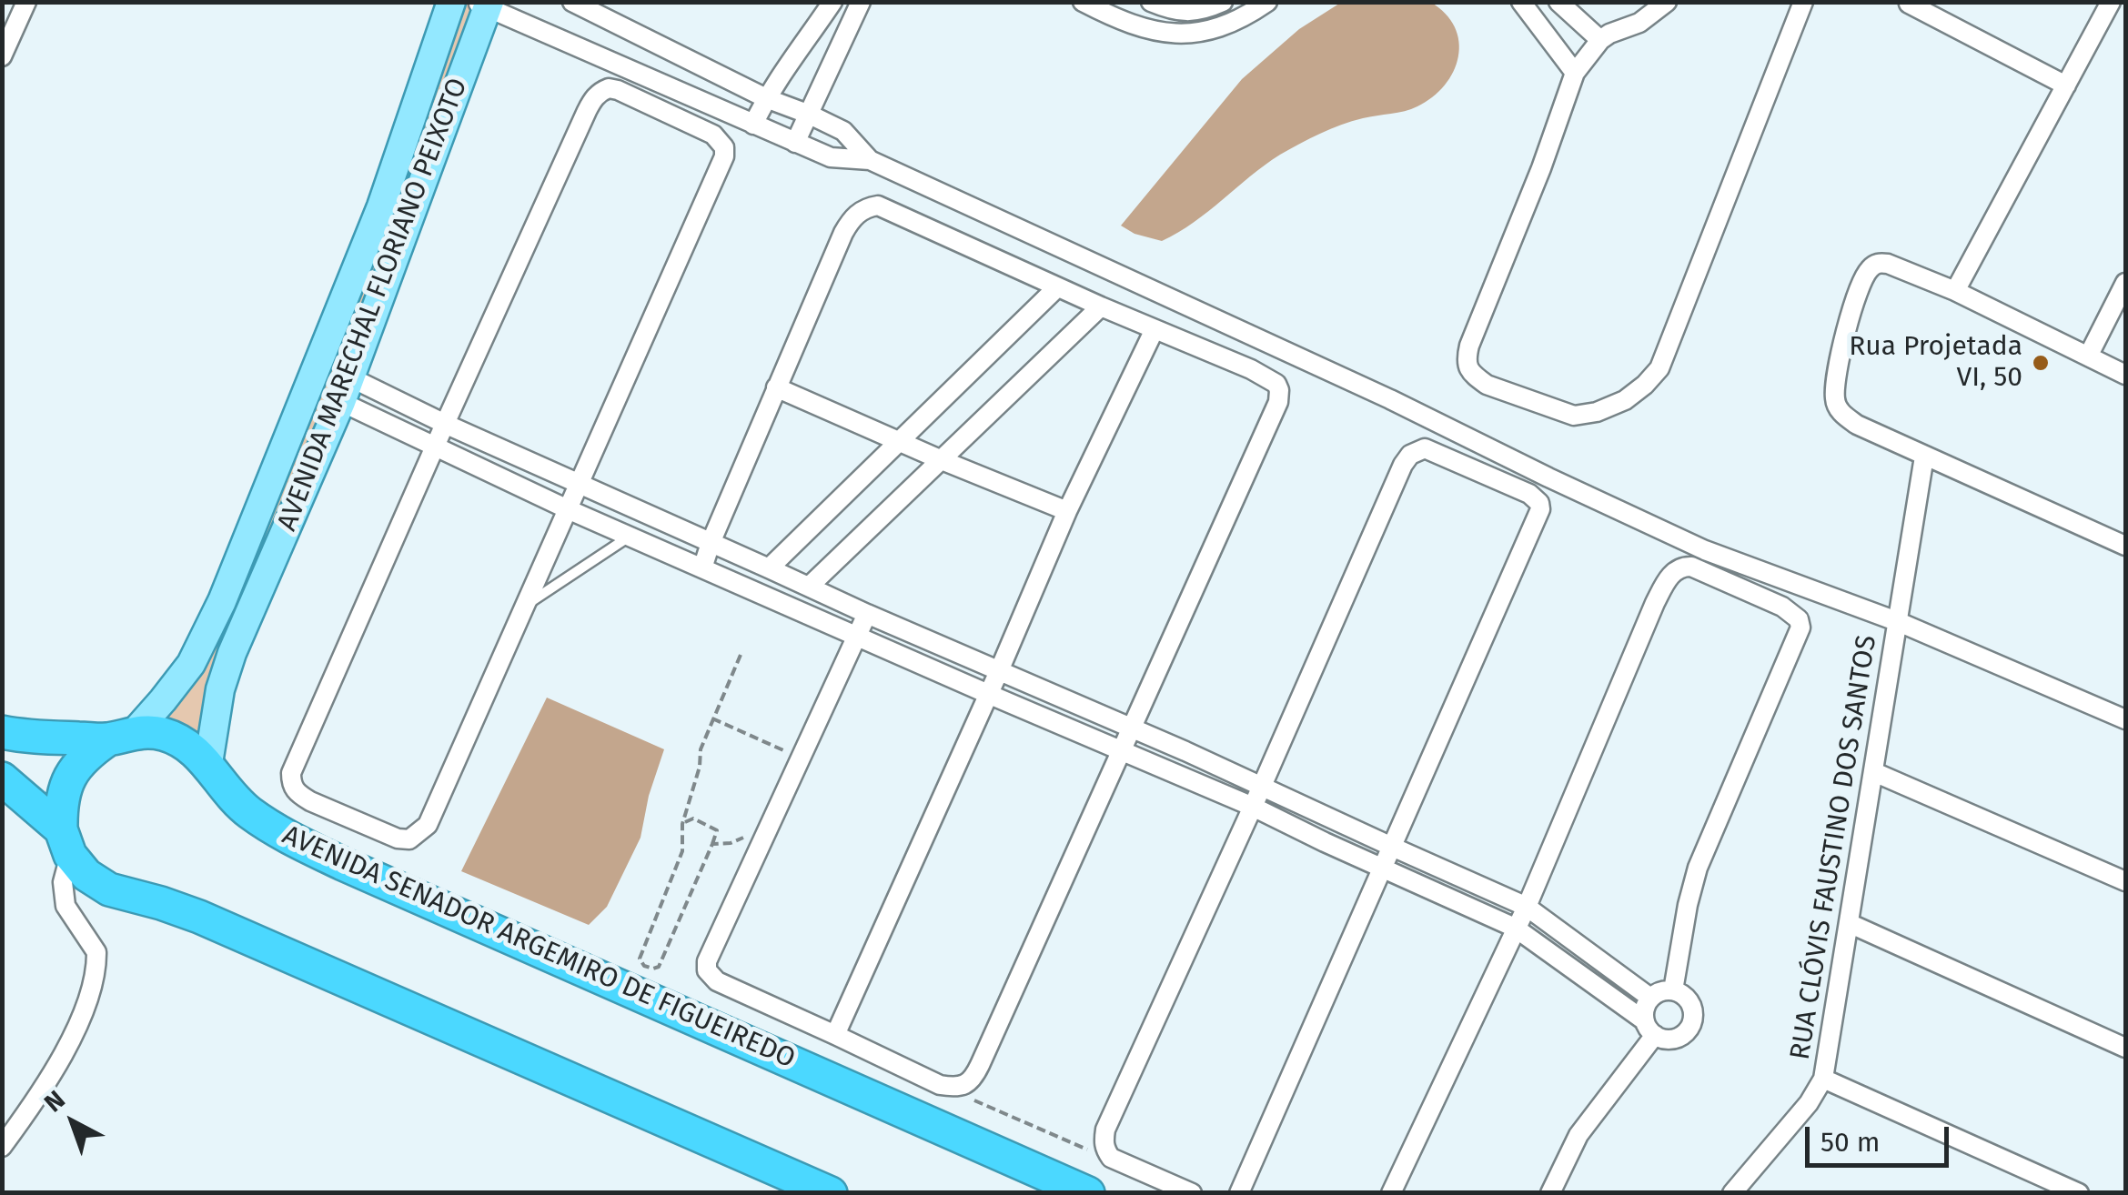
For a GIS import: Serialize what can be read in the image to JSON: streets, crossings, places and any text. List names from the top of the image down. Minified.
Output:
{"streets":{"highway":["AVENIDA SENADOR ARGEMIRO DE FIGUEIREDO"],"main road":["AVENIDA MARECHAL FLORIANO PEIXOTO"],"street":["RUA CLÓVIS FAUSTINO DOS SANTOS"]},"crossings":[["AVENIDA MARECHAL FLORIANO PEIXOTO","AVENIDA SENADOR ARGEMIRO DE FIGUEIREDO"]],"places":["Rua Projetada VI, 50"],"scale_bar":"50 m","north":"top left"}
